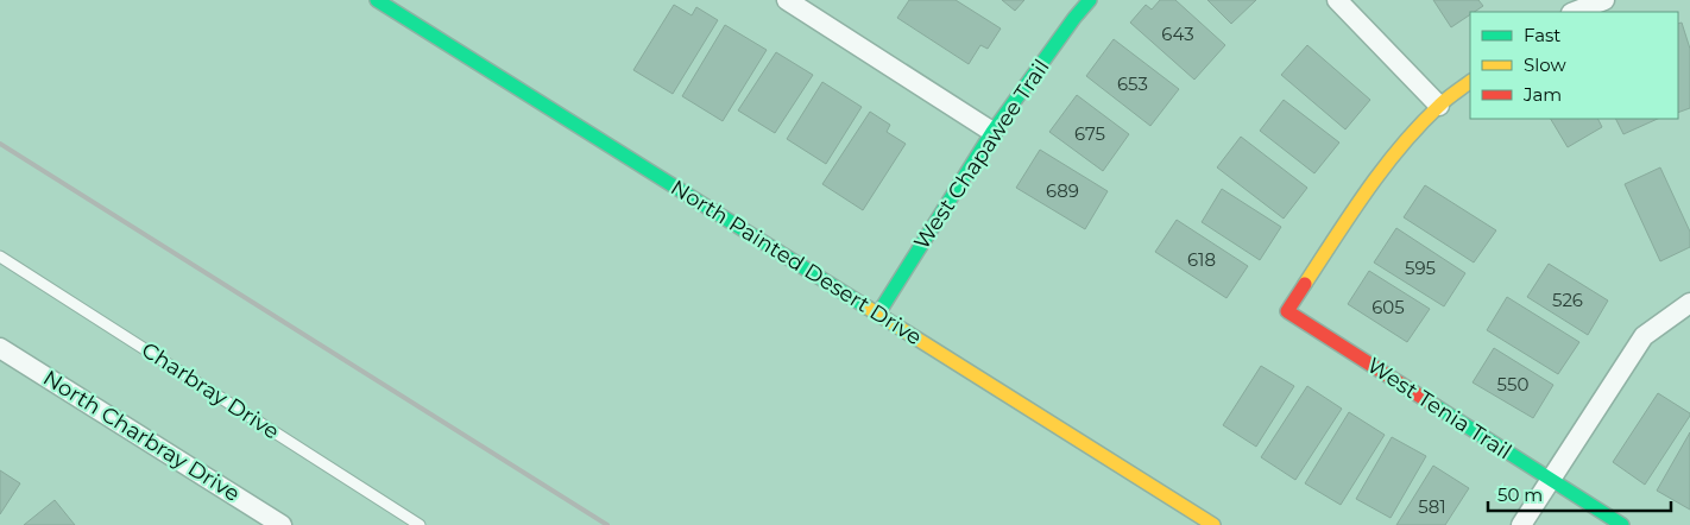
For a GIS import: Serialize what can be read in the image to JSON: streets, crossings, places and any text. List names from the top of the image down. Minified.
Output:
{"streets":{"street":["West Chapawee Trail","North Painted Desert Drive","West Tenia Trail","North Charbray Drive"],"lane":["Charbray Drive"]},"crossings":[["West Chapawee Trail","North Painted Desert Drive"]],"house_numbers":["643","653","675","689","618","595","526","605","550","581"],"legend":["Fast","Slow","Jam"],"scale_bar":"50 m"}
